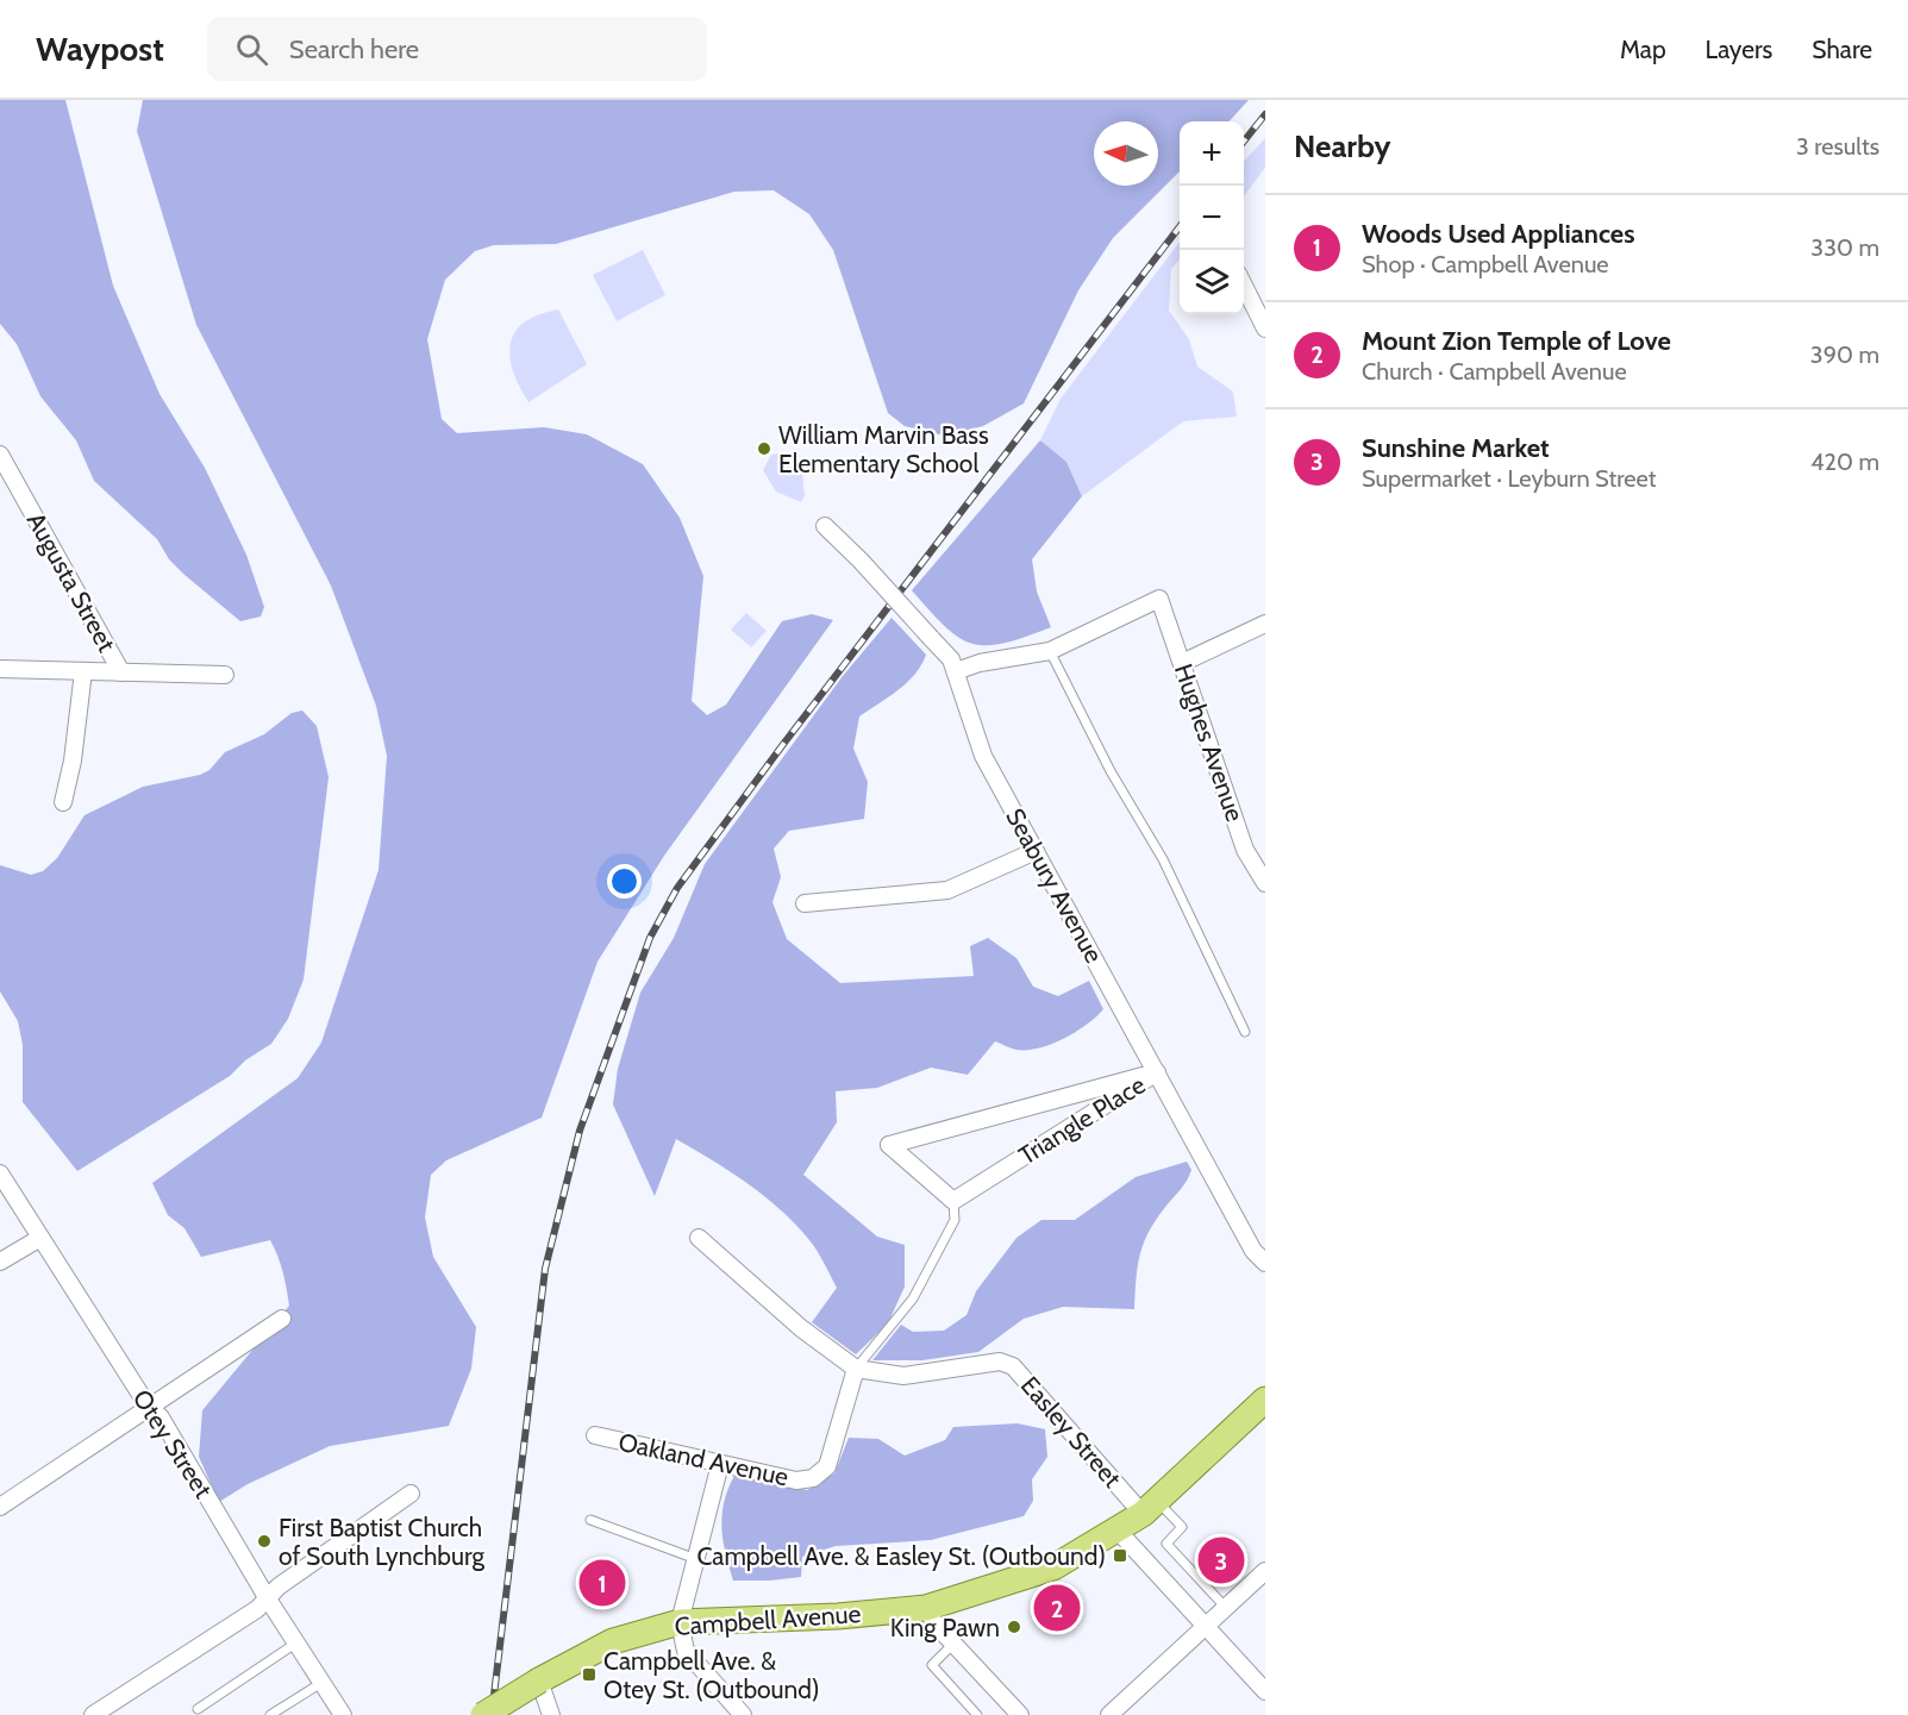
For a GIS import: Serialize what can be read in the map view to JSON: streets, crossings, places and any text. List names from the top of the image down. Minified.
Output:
{"streets":{"main road":["Campbell Avenue"],"street":["Augusta Street","Hughes Avenue","Seabury Avenue","Triangle Place","Easley Street","Otey Street","Oakland Avenue"]},"crossings":[["Seabury Avenue","Triangle Place"],["Easley Street","Oakland Avenue"],["Easley Street","Campbell Avenue"]],"places":{"other":["William Marvin Bass Elementary School","First Baptist Church of South Lynchburg","King Pawn"],"transit":["Campbell Ave. & Easley St. (Outbound)","Campbell Ave. & Otey St. (Outbound)"]},"north":"left","page":{"header":"Waypost","search":"Search here","nav":["Map","Layers","Share"],"heading":["Nearby","3 results"],"map_buttons":["+","−"],"list":[{"mark":"1","name":"Woods Used Appliances","note":"Shop · Campbell Avenue","value":"330 m"},{"mark":"2","name":"Mount Zion Temple of Love","note":"Church · Campbell Avenue","value":"390 m"},{"mark":"3","name":"Sunshine Market","note":"Supermarket · Leyburn Street","value":"420 m"}],"pins":["3","1","2"]}}
